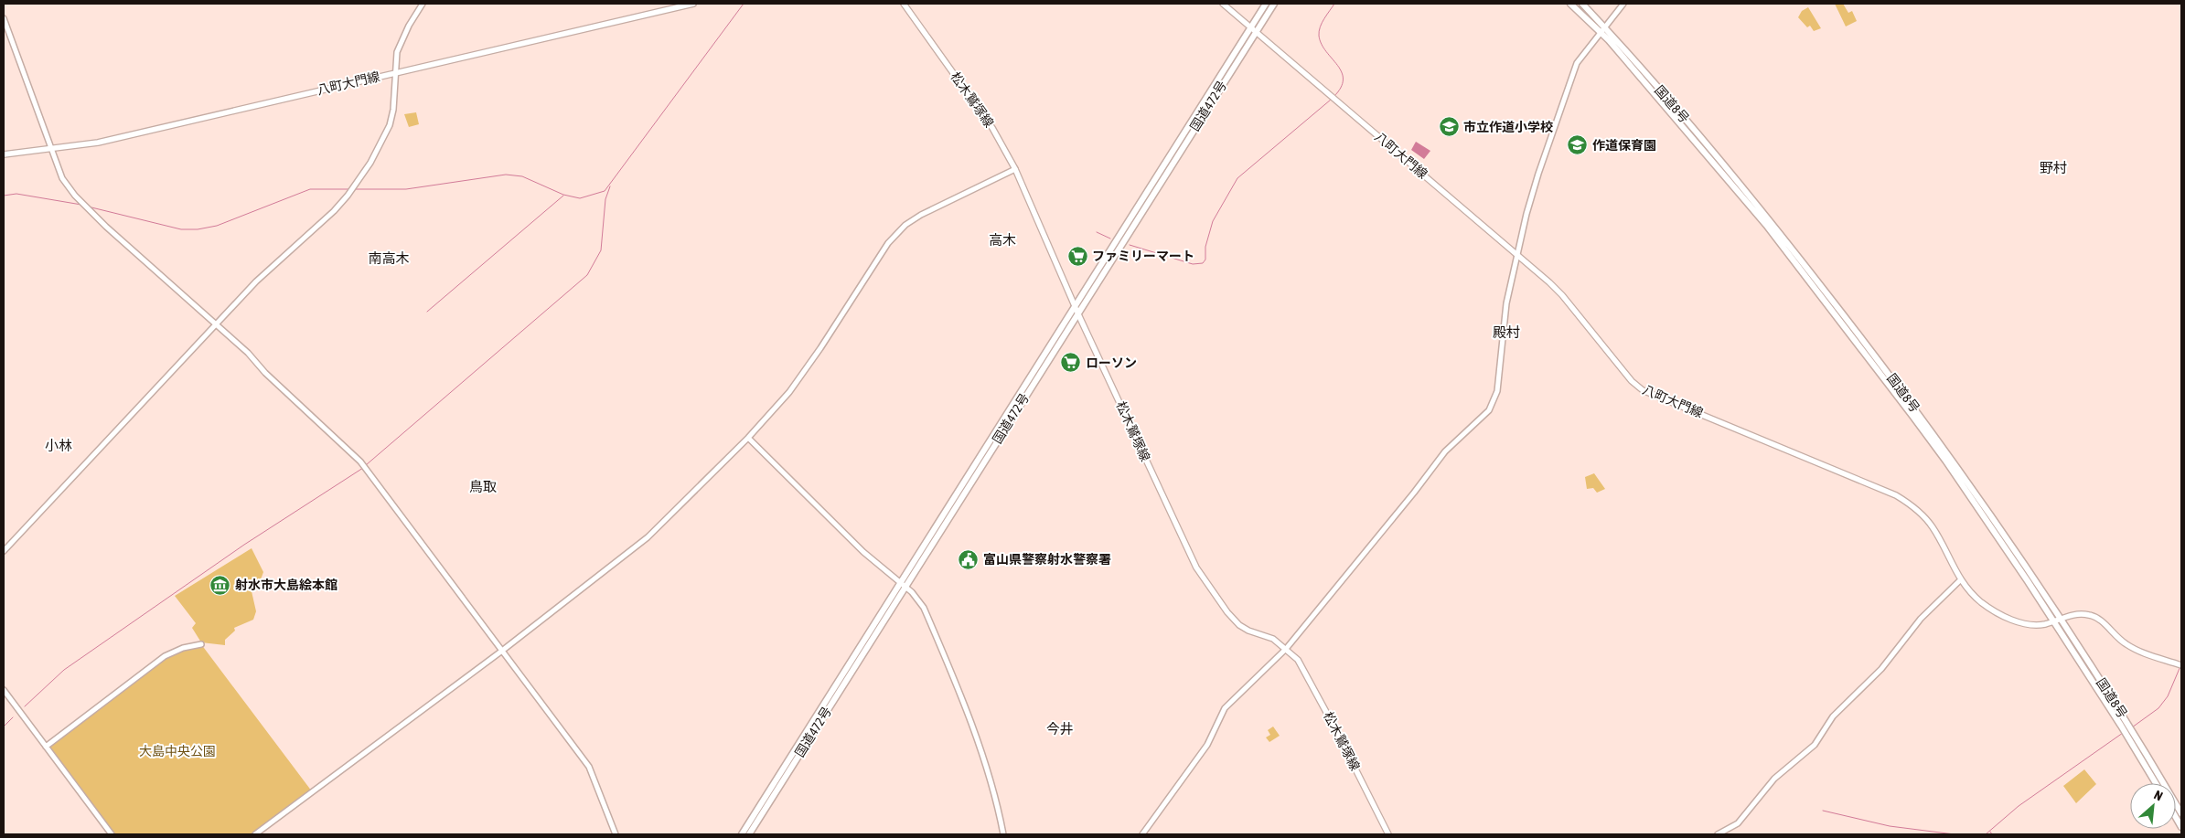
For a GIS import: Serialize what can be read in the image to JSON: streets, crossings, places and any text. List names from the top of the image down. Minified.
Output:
{"streets":{"highway":["国道8号","国道472号"],"main road":["八町大門線","松木鷲塚線"]},"crossings":[["八町大門線","国道8号"],["八町大門線","国道472号"],["松木鷲塚線","国道472号"]],"districts":["野村","高木","南高木","殿村","小林","鳥取","今井"],"parks":["大島中央公園"],"places":{"school or university":["市立作道小学校","作道保育園"],"supermarket":["ファミリーマート","ローソン"],"public building":["富山県警察射水警察署"],"museum":["射水市大島絵本館"]},"north":"top right"}
